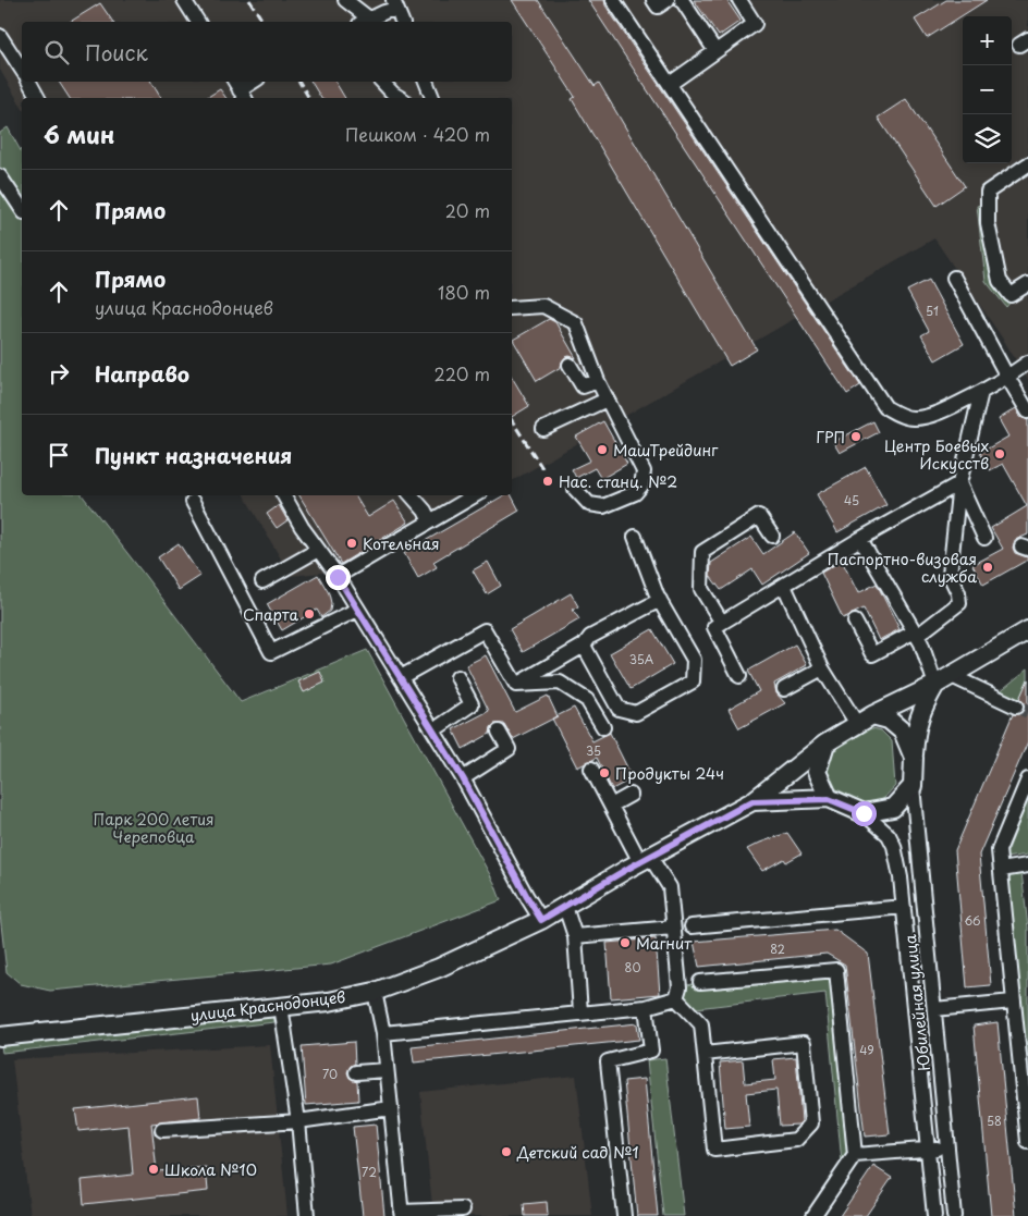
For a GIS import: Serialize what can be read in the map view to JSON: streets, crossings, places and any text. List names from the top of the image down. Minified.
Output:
{"streets":{"main road":["улица Краснодонцев"],"street":["Юбилейная улица"]},"crossings":[["Юбилейная улица","улица Краснодонцев"]],"parks":["Парк 200 летия Череповца"],"places":["ГРП","МашТрейдинг","Центр Боевых Искусств","Нас. станц. №2","Котельная","Паспортно-визовая служба","Спарта","Продукты 24ч","Магнит","Детский сад №1","Школа №10"],"house_numbers":["51","45","35А","35","66","82","80","49","70","58","72"],"page":{"map_buttons":["+","−"],"search":"Поиск","heading":["6 мин","Пешком · 420 m"],"list":[["Прямо","20 m"],["Прямо","улица Краснодонцев","180 m"],["Направо","220 m"],"Пункт назначения"]}}
